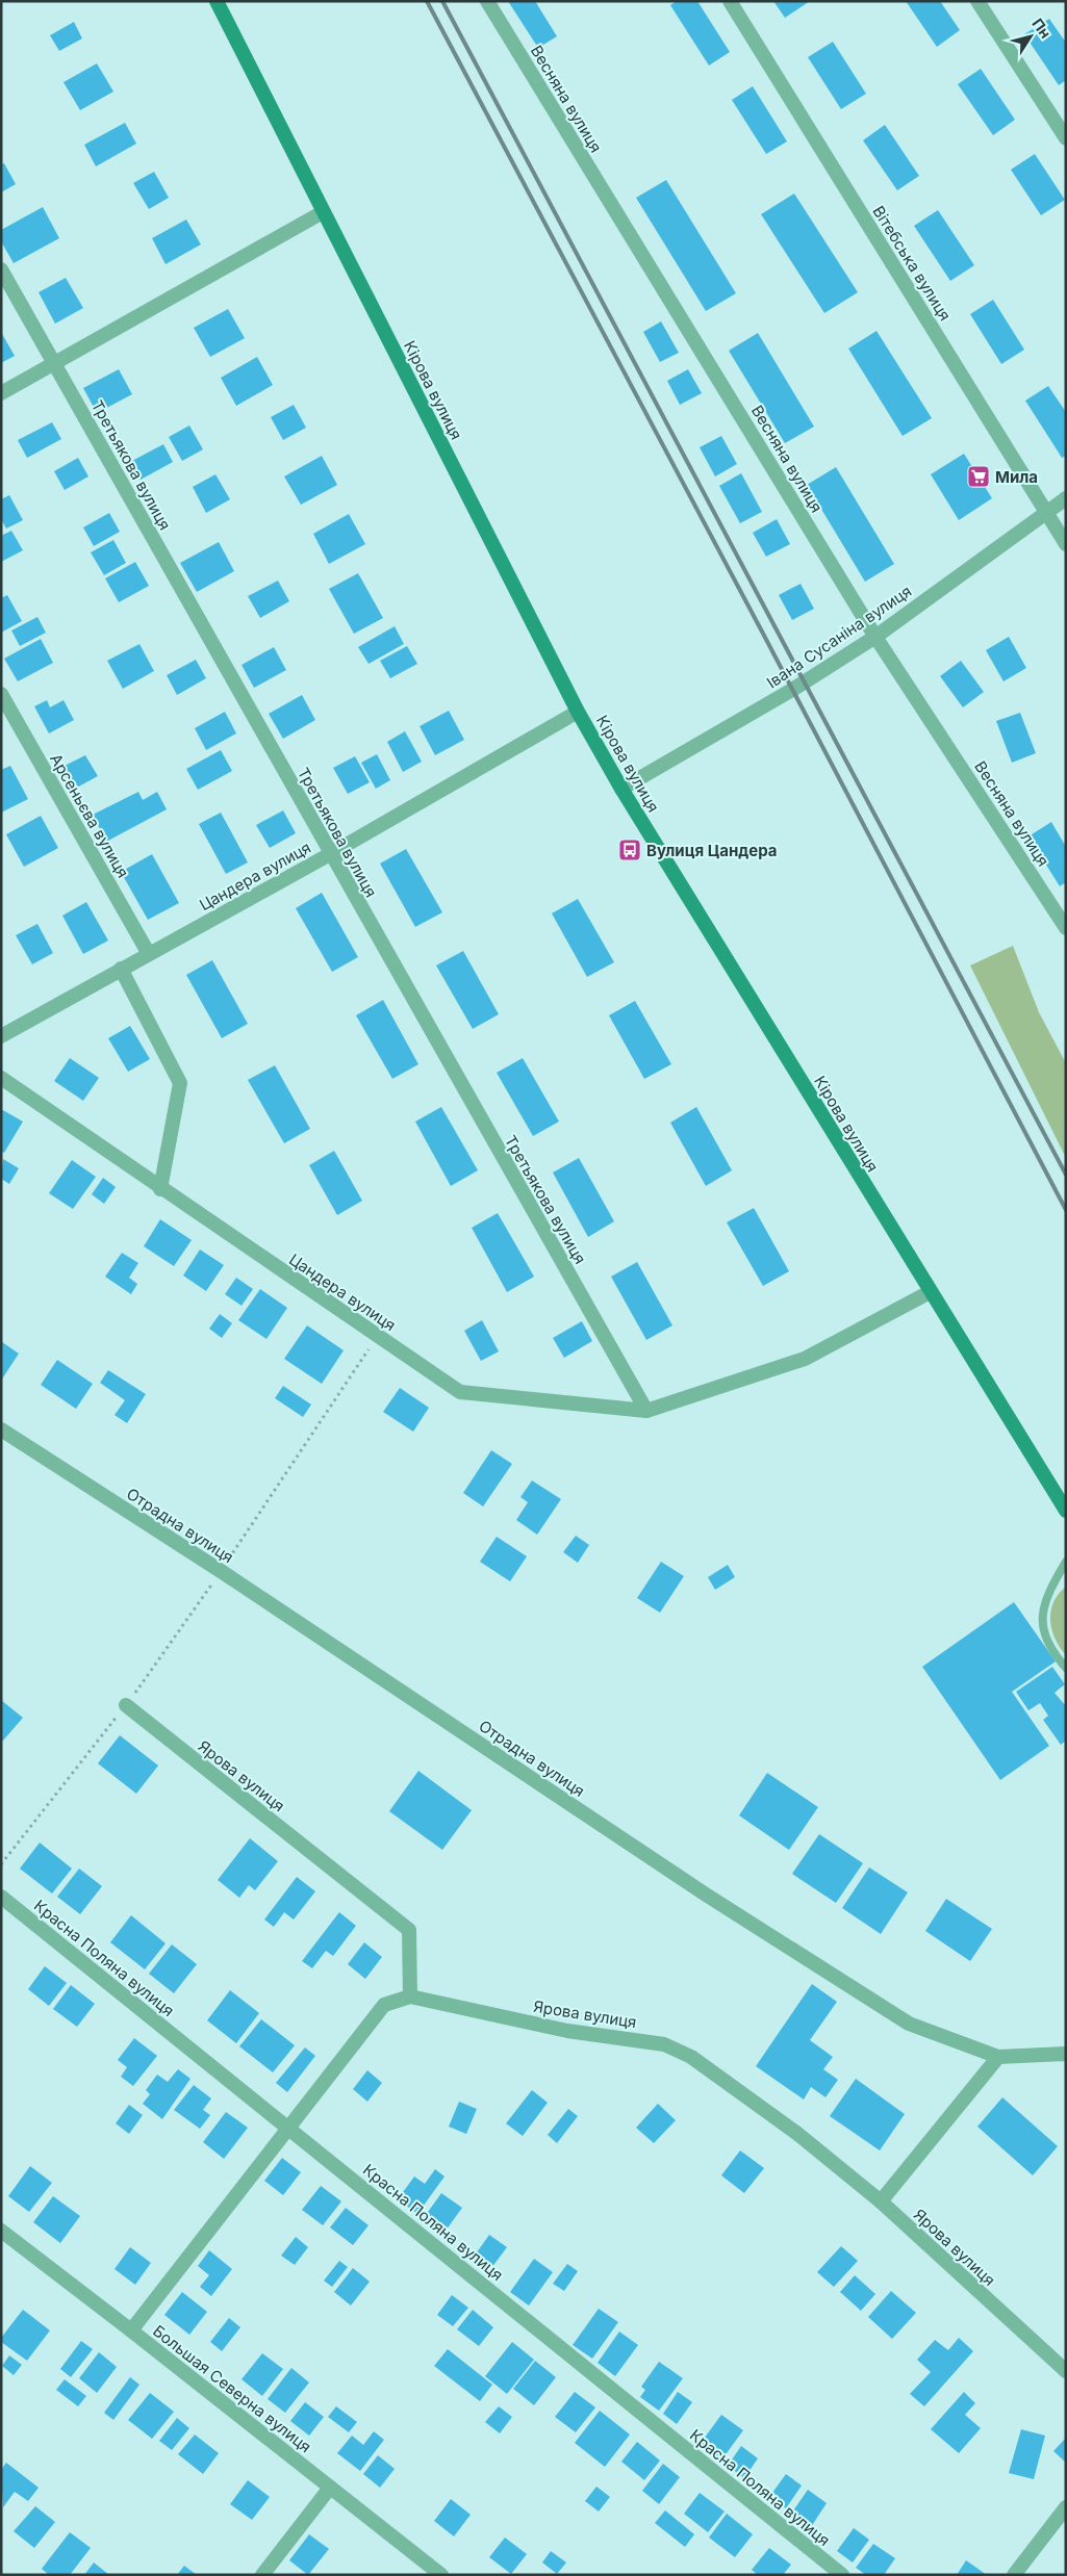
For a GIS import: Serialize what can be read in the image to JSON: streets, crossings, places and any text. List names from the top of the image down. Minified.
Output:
{"streets":{"main road":["Кірова вулиця"],"street":["Весняна вулиця","Вітебська вулиця","Третьякова вулиця","Івана Сусаніна вулиця","Арсеньєва вулиця","Цандера вулиця","Отрадна вулиця","Ярова вулиця","Красна Поляна вулиця","Большая Северна вулиця"]},"crossings":[["Весняна вулиця","Івана Сусаніна вулиця"],["Вітебська вулиця","Івана Сусаніна вулиця"],["Кірова вулиця","Івана Сусаніна вулиця"],["Кірова вулиця","Цандера вулиця"],["Третьякова вулиця","Цандера вулиця"],["Арсеньєва вулиця","Цандера вулиця"]],"places":{"supermarket":["Мила"],"bus stop":["Вулиця Цандера"]},"north":"top right"}
